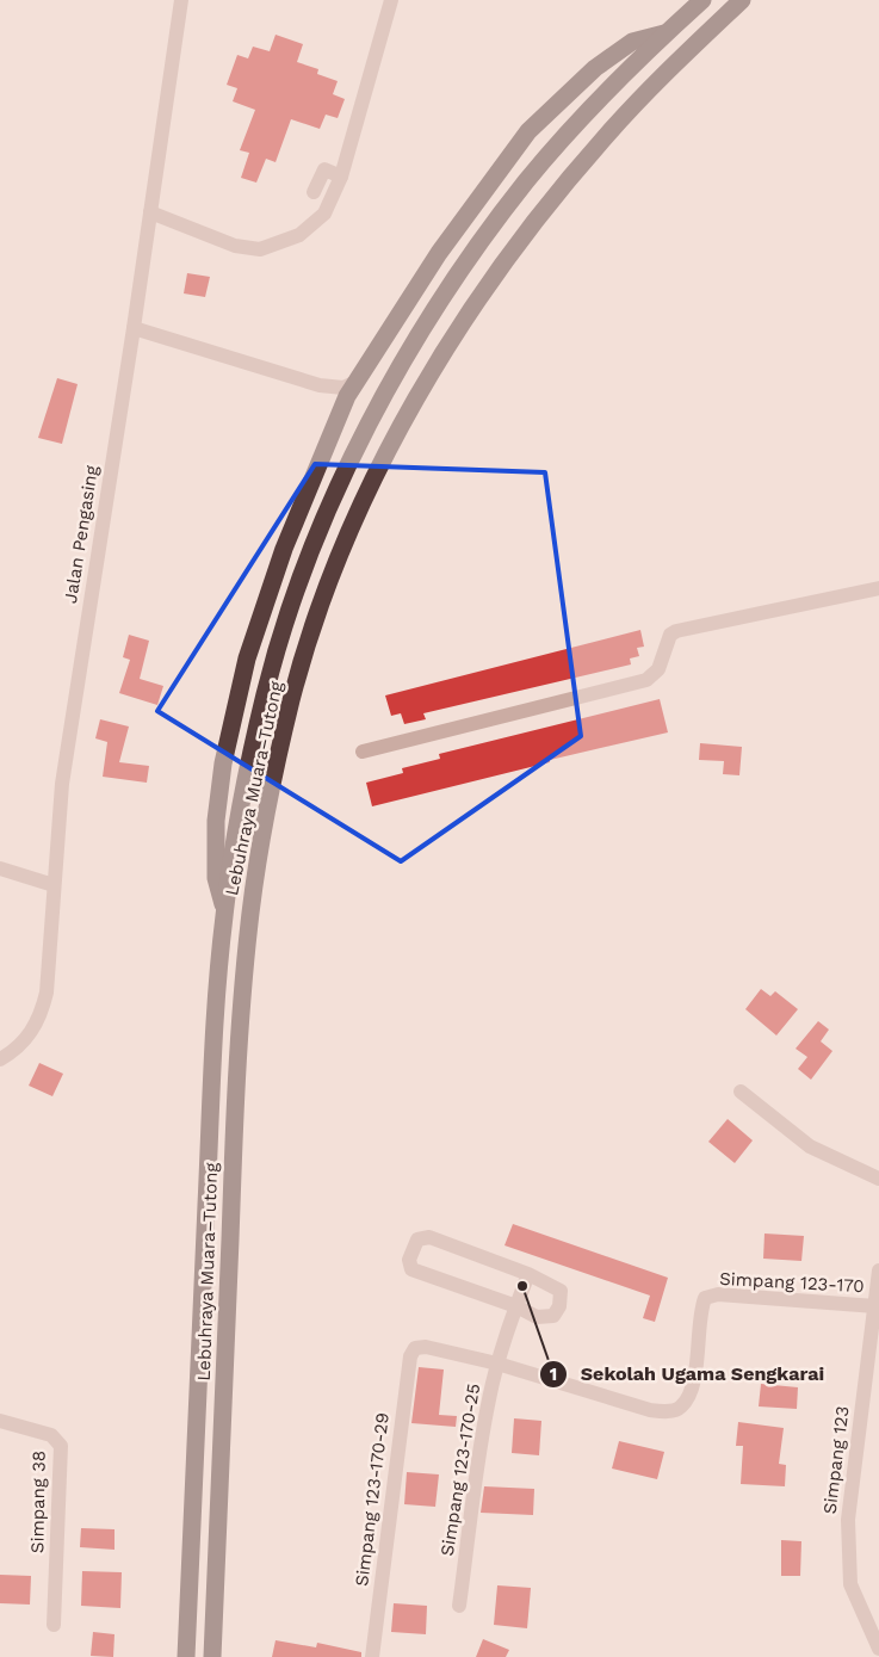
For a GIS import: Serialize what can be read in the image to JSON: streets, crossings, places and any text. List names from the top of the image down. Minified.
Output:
{"streets":{"highway":["Lebuhraya Muara–Tutong"],"street":["Jalan Pengasing","Simpang 123-170","Simpang 123","Simpang 123-170-25","Simpang 123-170-29","Simpang 38"]},"crossings":[["Simpang 123-170","Simpang 123"],["Simpang 123-170","Simpang 123-170-25"],["Simpang 123-170","Simpang 123-170-29"]],"places":["Sekolah Ugama Sengkarai"]}
